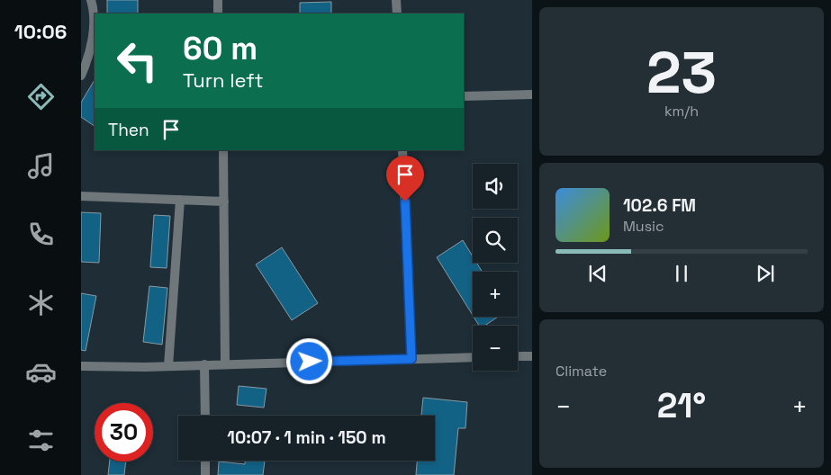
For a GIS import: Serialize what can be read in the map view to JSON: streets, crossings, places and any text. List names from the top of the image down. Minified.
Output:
{"page":{"tabs":"10:06","tile":[["23","km/h"],"Climate"],"turn":["60 m","Turn left"],"then":"Then","map_buttons":["+","−"],"song":["102.6 FM","Music"],"heat":["−","21°","+"],"limit":"30","trip":"10:07 · 1 min · 150 m"}}
